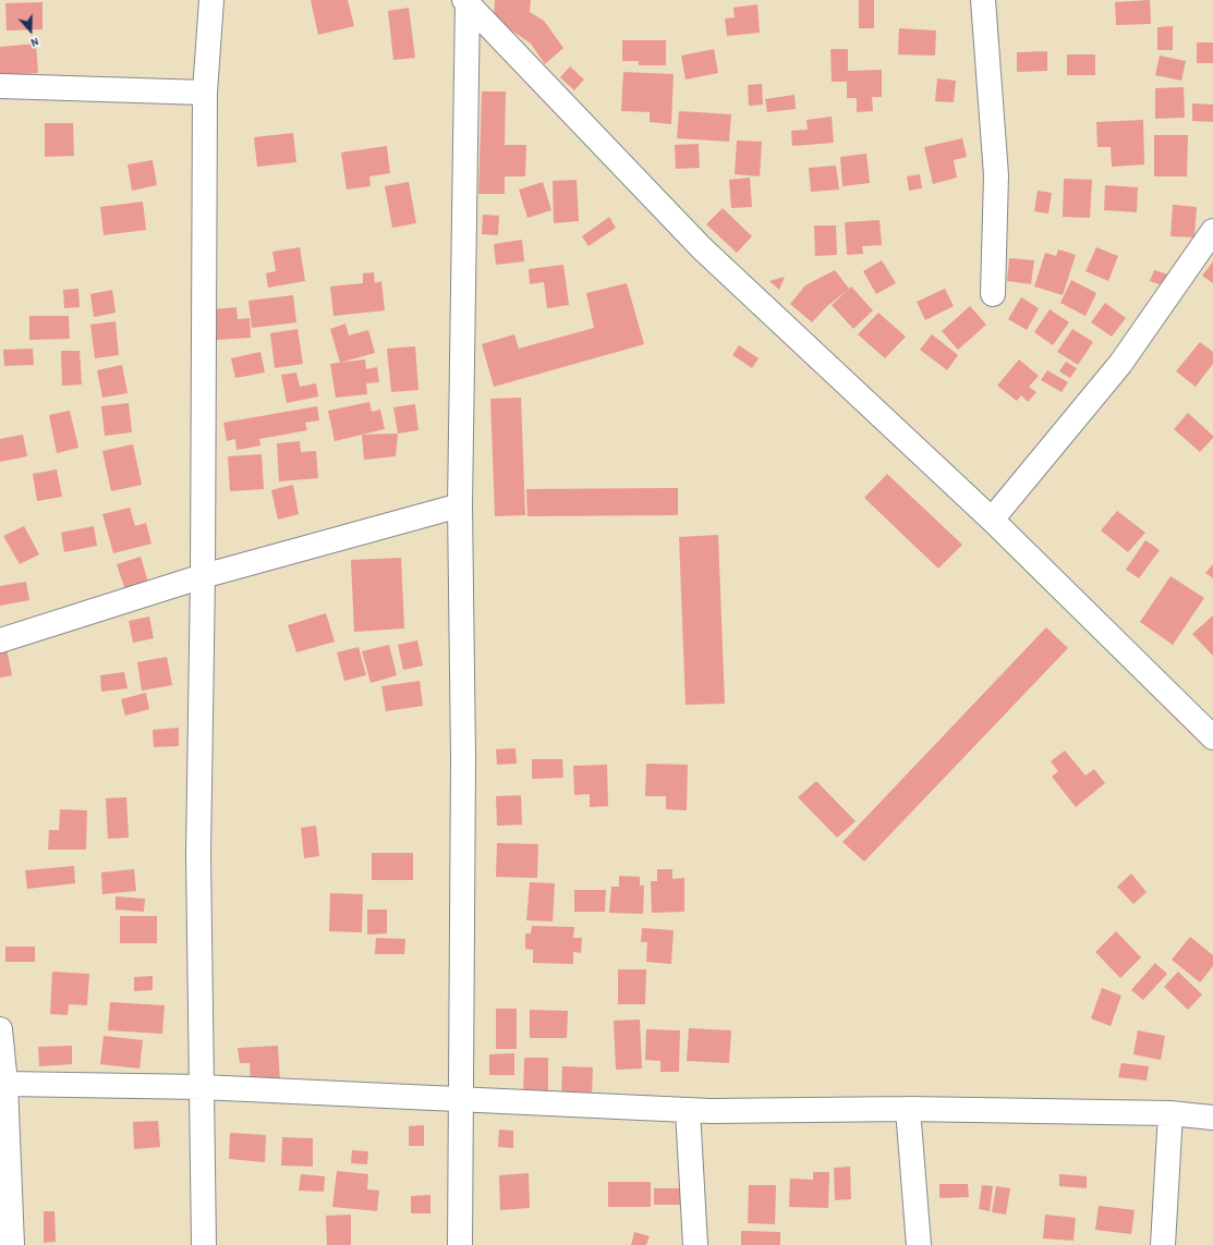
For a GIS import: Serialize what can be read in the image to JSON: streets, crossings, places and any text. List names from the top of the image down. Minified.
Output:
{"north":"bottom"}
